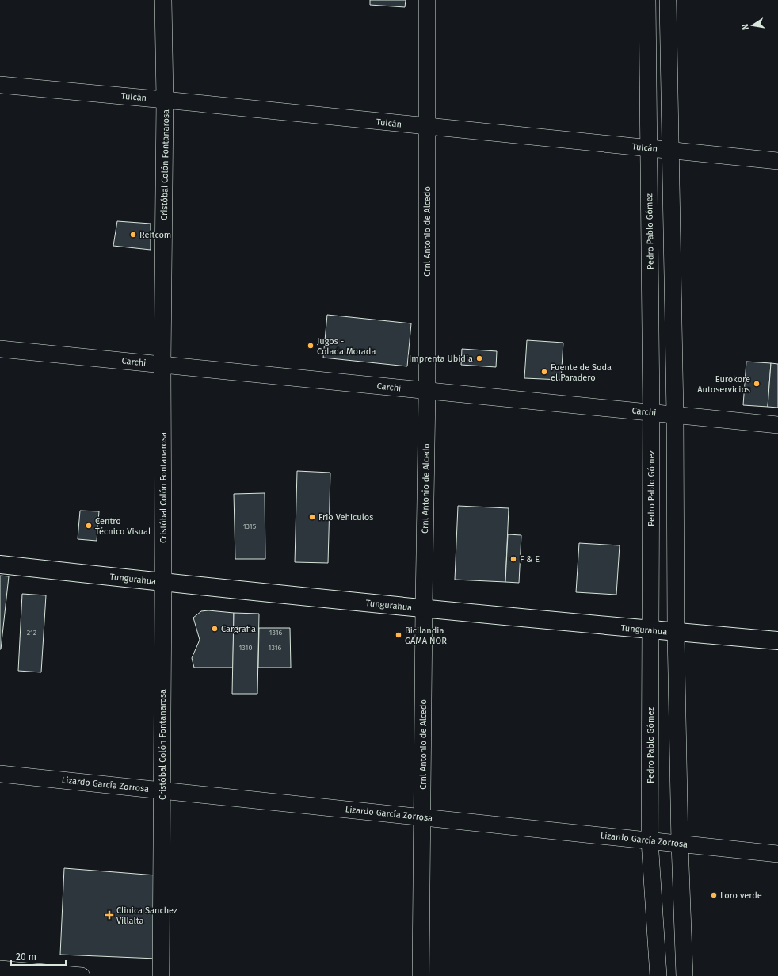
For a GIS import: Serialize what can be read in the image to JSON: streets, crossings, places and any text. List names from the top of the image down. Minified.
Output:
{"streets":{"main road":["Tungurahua"],"street":["Tulcán","Cristóbal Colón Fontanarosa","Crnl Antonio de Alcedo","Pedro Pablo Gómez","Carchi","Lizardo García Zorrosa"]},"crossings":[["Tulcán","Cristóbal Colón Fontanarosa"],["Tulcán","Crnl Antonio de Alcedo"],["Tulcán","Pedro Pablo Gómez"],["Cristóbal Colón Fontanarosa","Carchi"],["Cristóbal Colón Fontanarosa","Tungurahua"],["Cristóbal Colón Fontanarosa","Lizardo García Zorrosa"],["Crnl Antonio de Alcedo","Carchi"],["Crnl Antonio de Alcedo","Tungurahua"],["Crnl Antonio de Alcedo","Lizardo García Zorrosa"],["Pedro Pablo Gómez","Carchi"],["Pedro Pablo Gómez","Tungurahua"],["Pedro Pablo Gómez","Lizardo García Zorrosa"]],"places":{"other":["Reitcom","Jugos - Colada Morada","Imprenta Ubidia","Fuente de Soda el Paradero","Eurokore Autoservicios","Frio Vehiculos","Centro Técnico Visual","F & E","Cargrafia","Bicilandia GAMA NOR","Loro verde"],"health":["Clinica Sanchez Villalta"]},"house_numbers":["1315","212","1316","1310","1316"],"scale_bar":"20 m","north":"left"}
